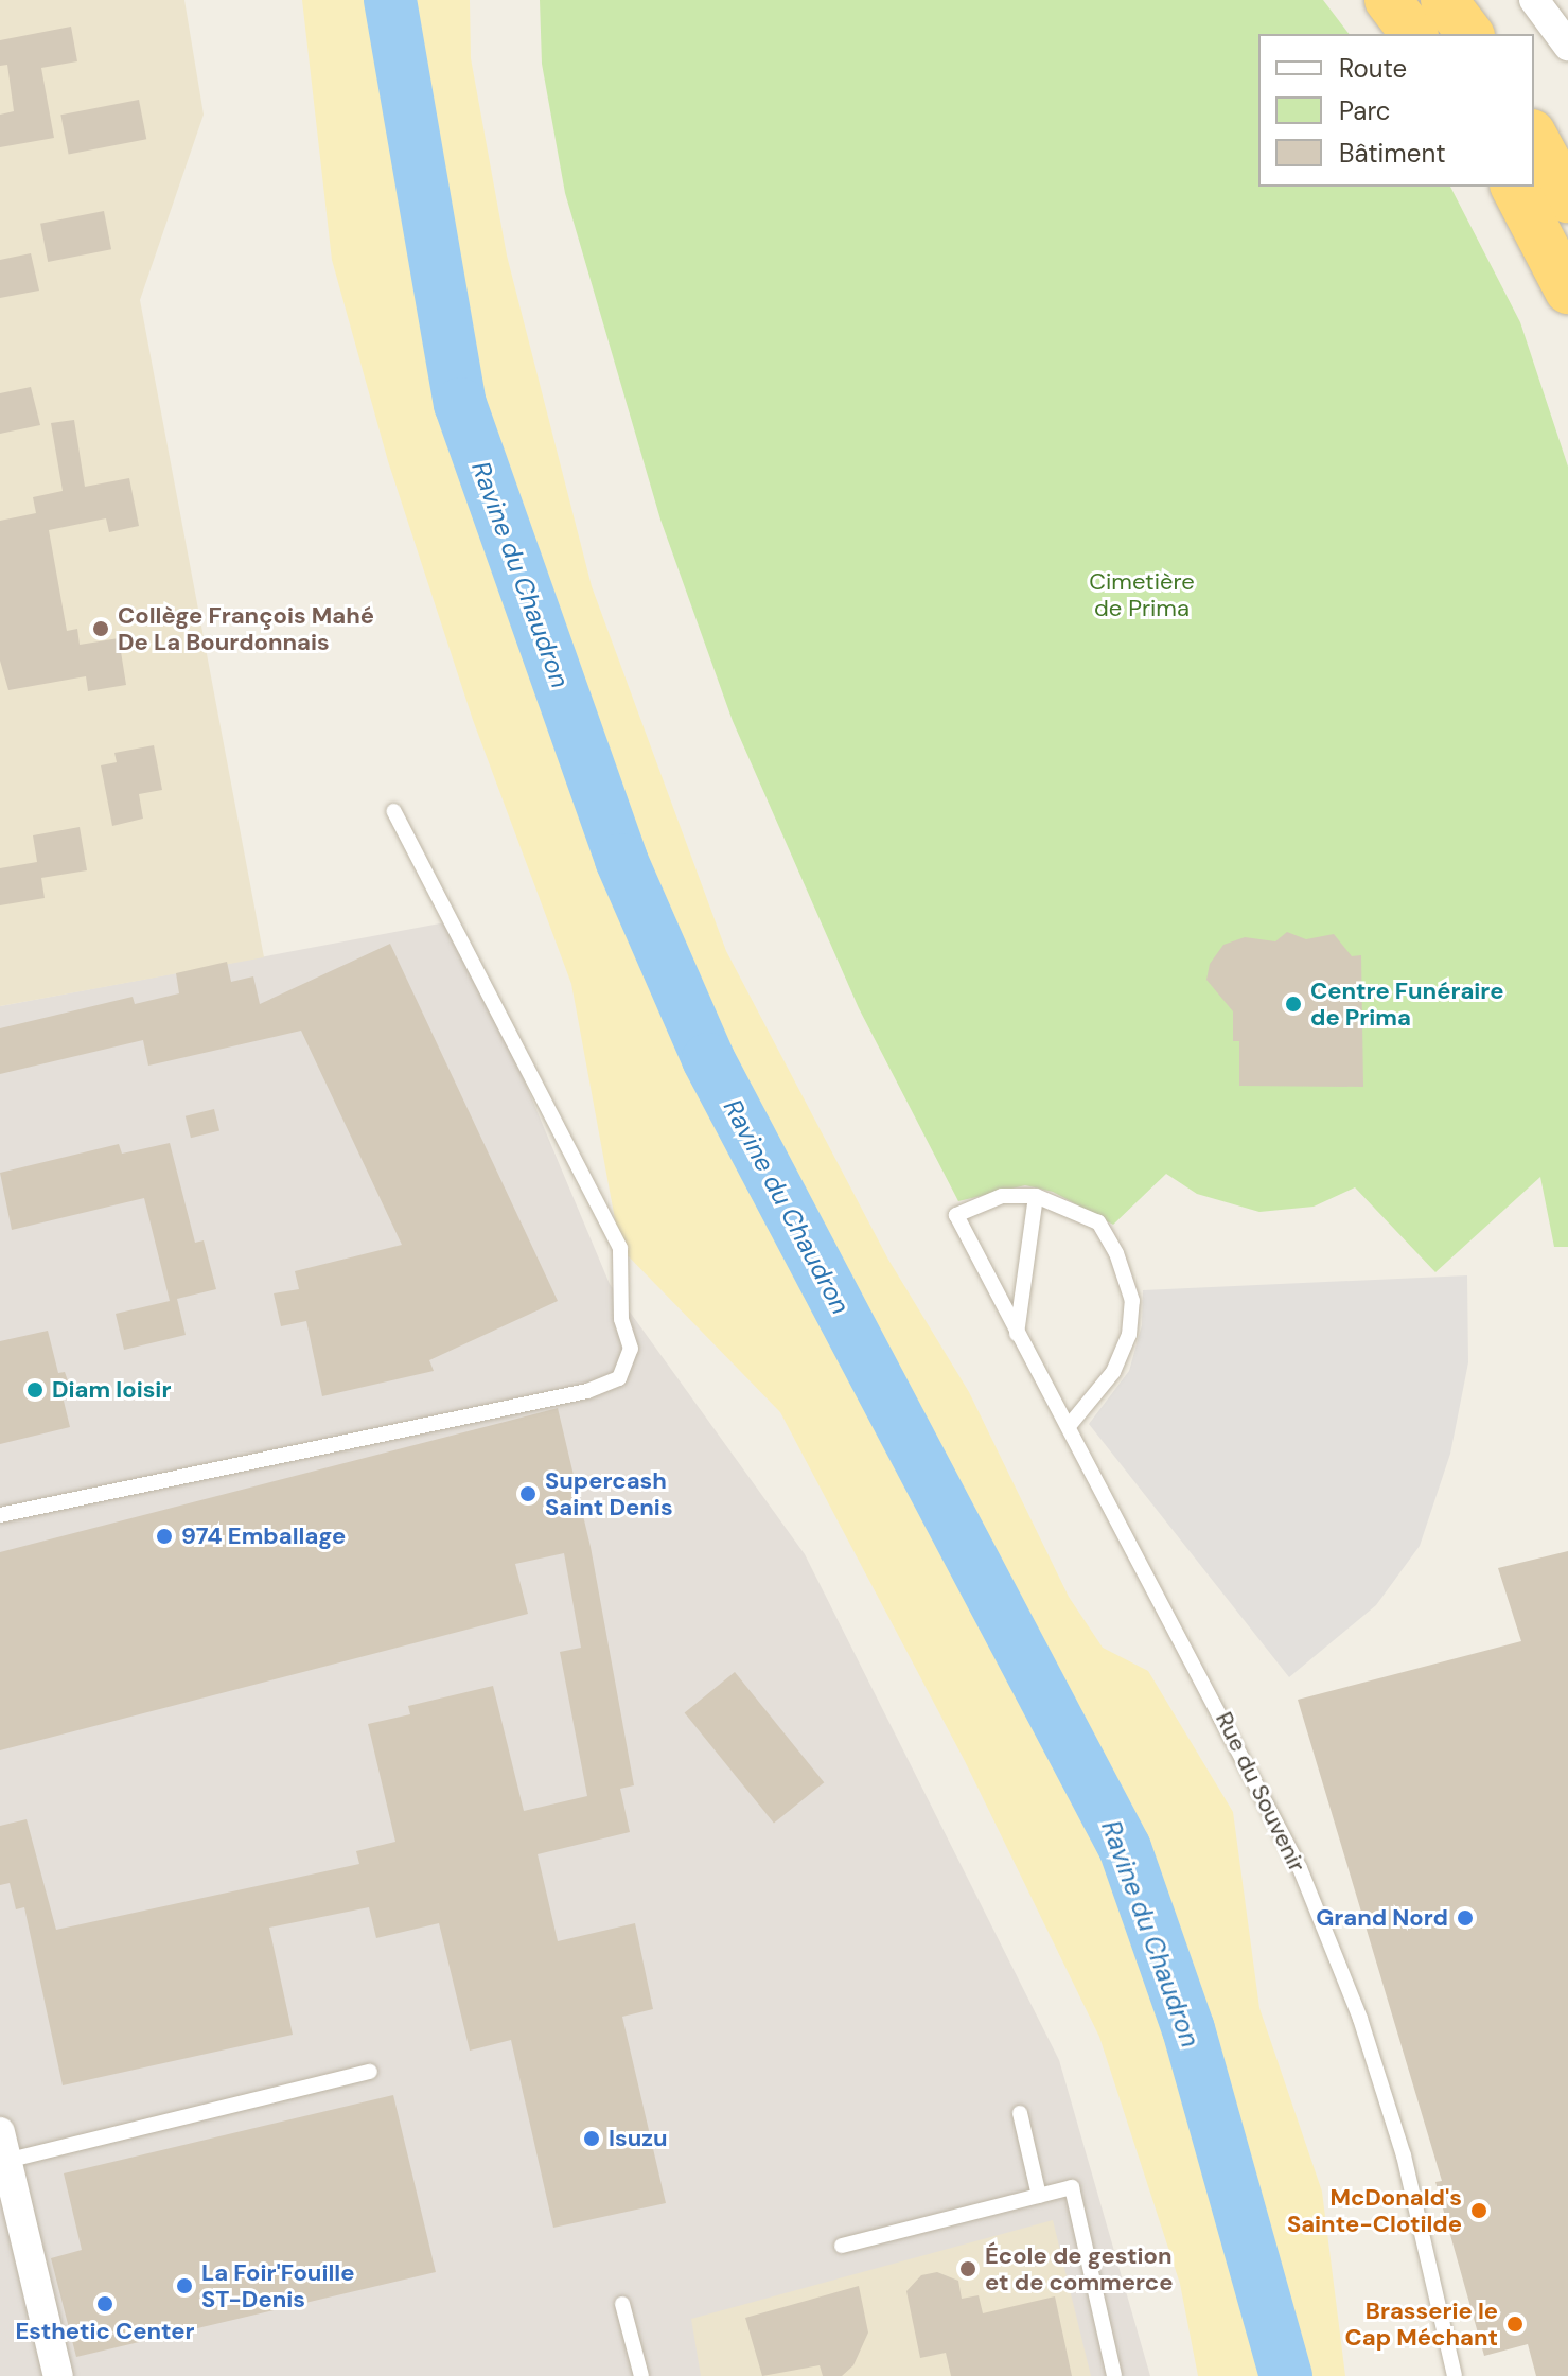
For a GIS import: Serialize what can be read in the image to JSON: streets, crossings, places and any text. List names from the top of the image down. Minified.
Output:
{"streets":{"lane":["Rue du Souvenir"]},"water":["Ravine du Chaudron"],"parks":["Cimetière de Prima"],"places":["Collège François Mahé De La Bourdonnais","Centre Funéraire de Prima","Diam loisir","Supercash Saint Denis","974 Emballage","Grand Nord","Isuzu","McDonald's Sainte-Clotilde","École de gestion et de commerce","La Foir'Fouille ST-Denis","Esthetic Center","Brasserie le Cap Méchant"],"legend":["Route","Parc","Bâtiment"]}
